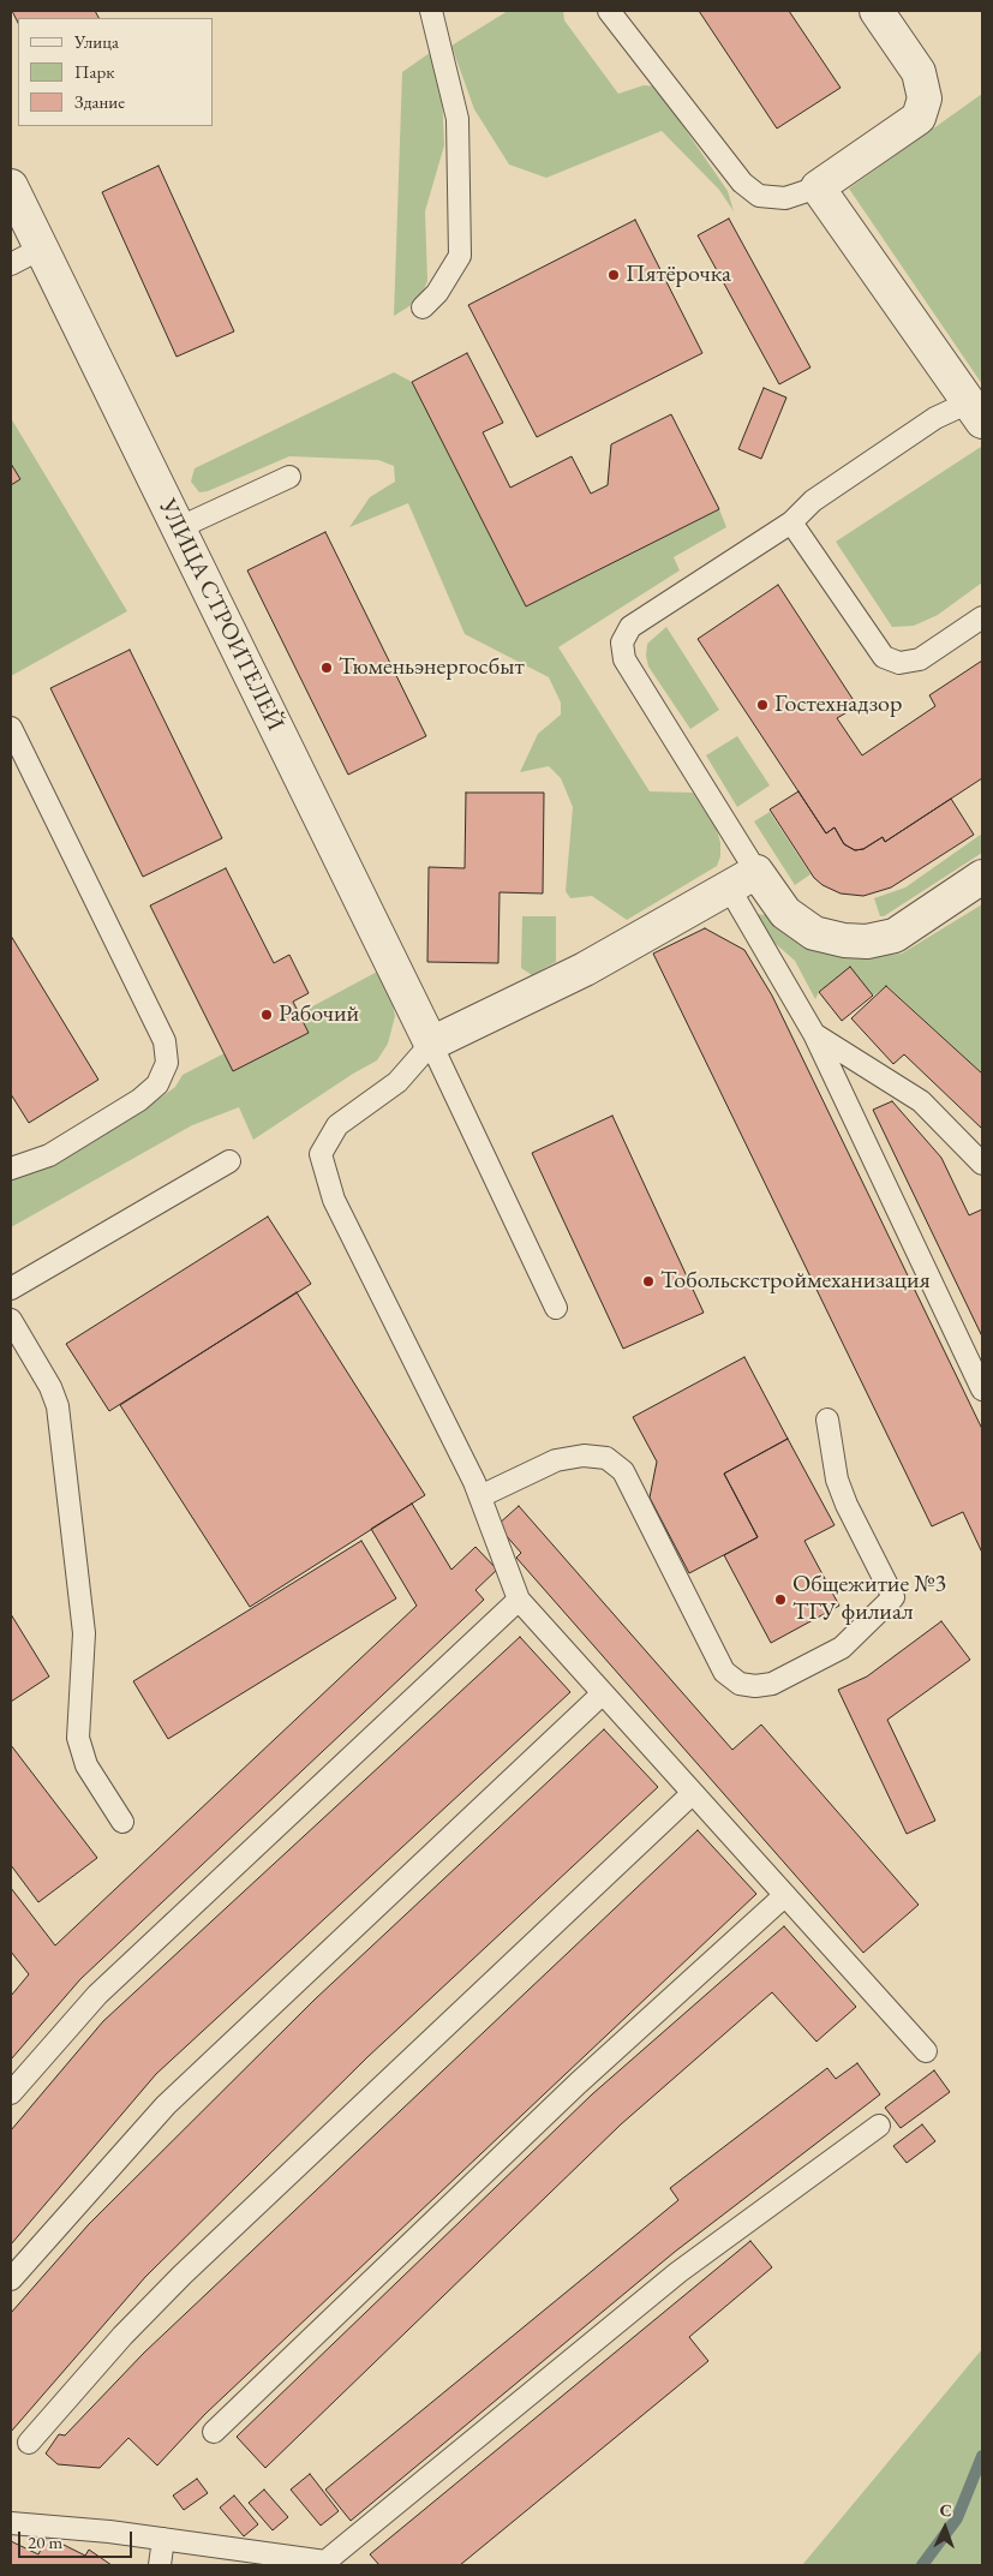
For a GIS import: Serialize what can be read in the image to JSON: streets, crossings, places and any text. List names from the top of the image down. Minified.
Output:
{"streets":{"street":["УЛИЦА СТРОИТЕЛЕЙ"]},"places":["Пятёрочка","Тюменьэнергосбыт","Гостехнадзор","Рабочий","Тобольскстроймеханизация","Общежитие №3 ТГУ филиал"],"legend":["Улица","Парк","Здание"],"scale_bar":"20 m","north":"top"}
